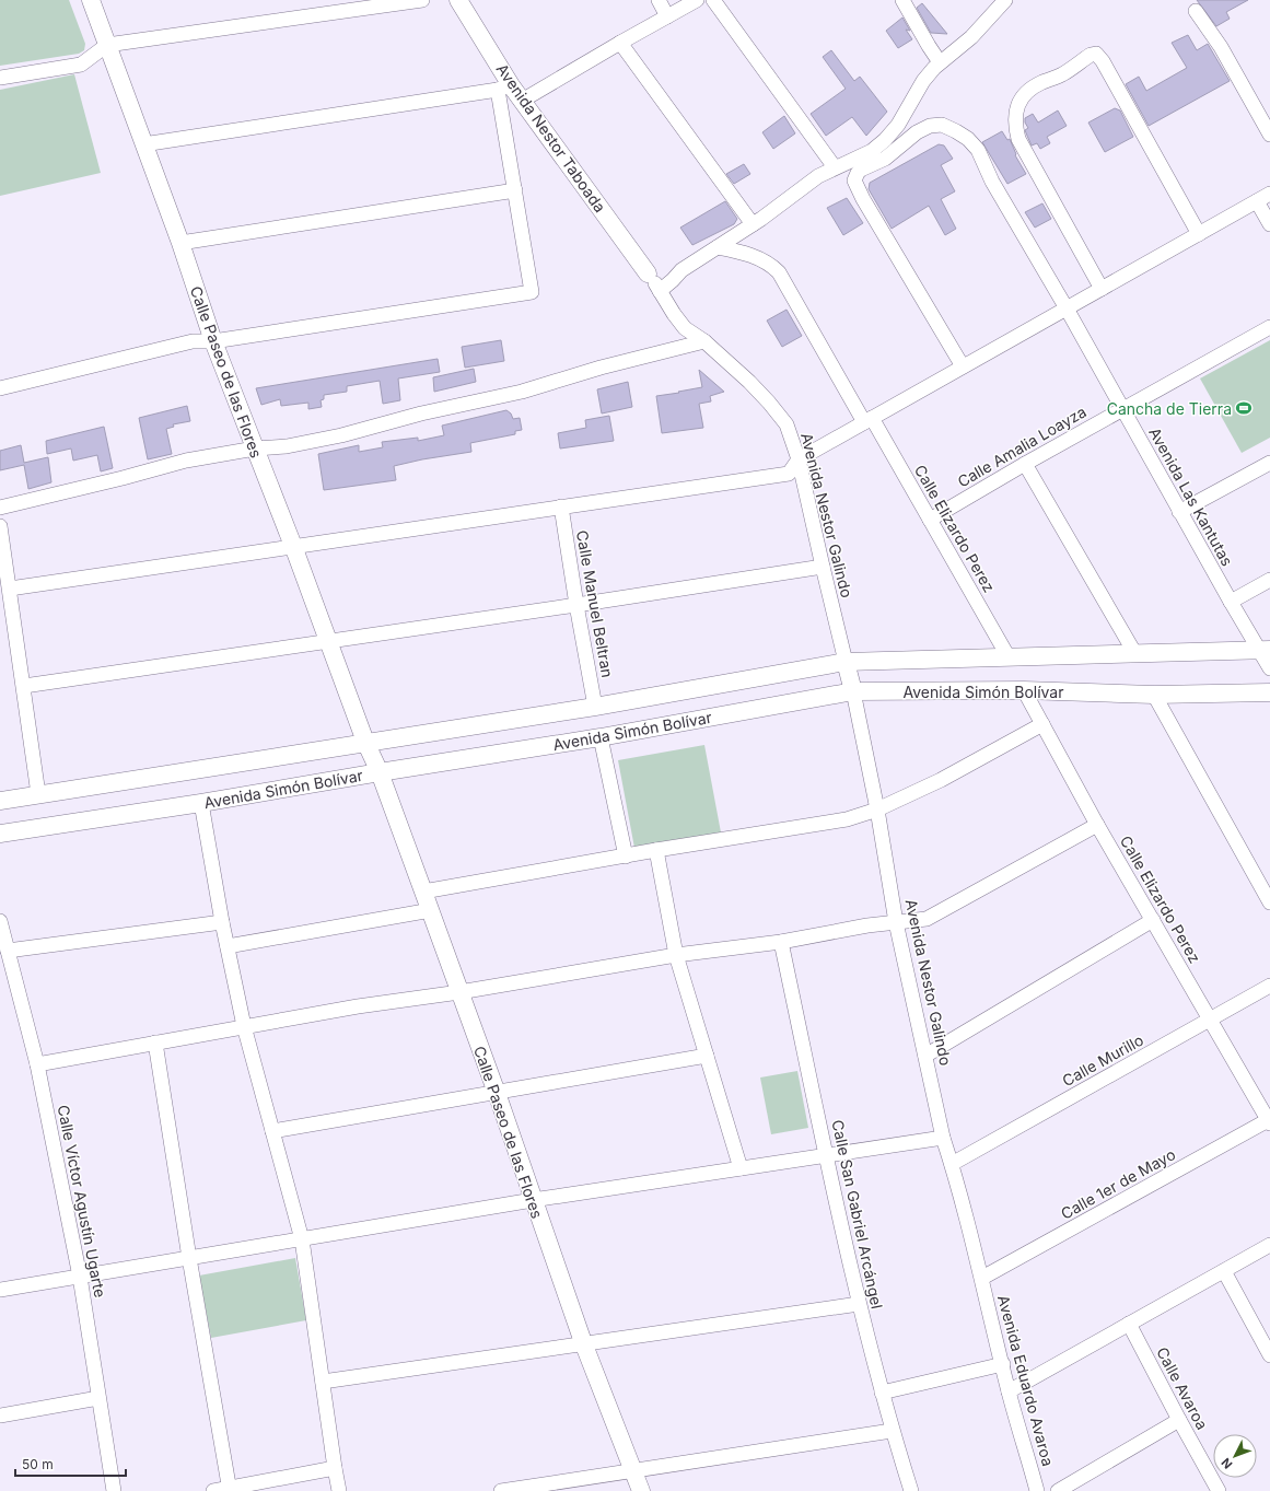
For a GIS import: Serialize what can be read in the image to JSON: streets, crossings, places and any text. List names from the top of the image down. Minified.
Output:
{"streets":{"street":["Avenida Nestor Taboada","Calle Paseo de las Flores","Calle Amalia Loayza","Avenida Las Kantutas","Avenida Nestor Galindo","Calle Elizardo Perez","Calle Manuel Beltran","Avenida Simón Bolívar","Calle Murillo","Calle 1er de Mayo","Calle Víctor Agustín Ugarte","Calle San Gabriel Arcángel","Avenida Eduardo Avaroa","Calle Avaroa"]},"crossings":[["Avenida Nestor Taboada","Avenida Nestor Galindo"],["Calle Paseo de las Flores","Avenida Simón Bolívar"],["Calle Amalia Loayza","Avenida Las Kantutas"],["Calle Amalia Loayza","Calle Elizardo Perez"],["Avenida Las Kantutas","Avenida Simón Bolívar"],["Avenida Nestor Galindo","Avenida Simón Bolívar"],["Avenida Nestor Galindo","Calle Murillo"],["Avenida Nestor Galindo","Calle 1er de Mayo"],["Avenida Nestor Galindo","Avenida Eduardo Avaroa"],["Calle Elizardo Perez","Avenida Simón Bolívar"],["Calle Elizardo Perez","Calle Murillo"],["Calle Elizardo Perez","Calle 1er de Mayo"],["Calle Manuel Beltran","Avenida Simón Bolívar"],["Calle 1er de Mayo","Avenida Eduardo Avaroa"]],"places":{"sports":["Cancha de Tierra"]},"scale_bar":"50 m","north":"bottom left"}
